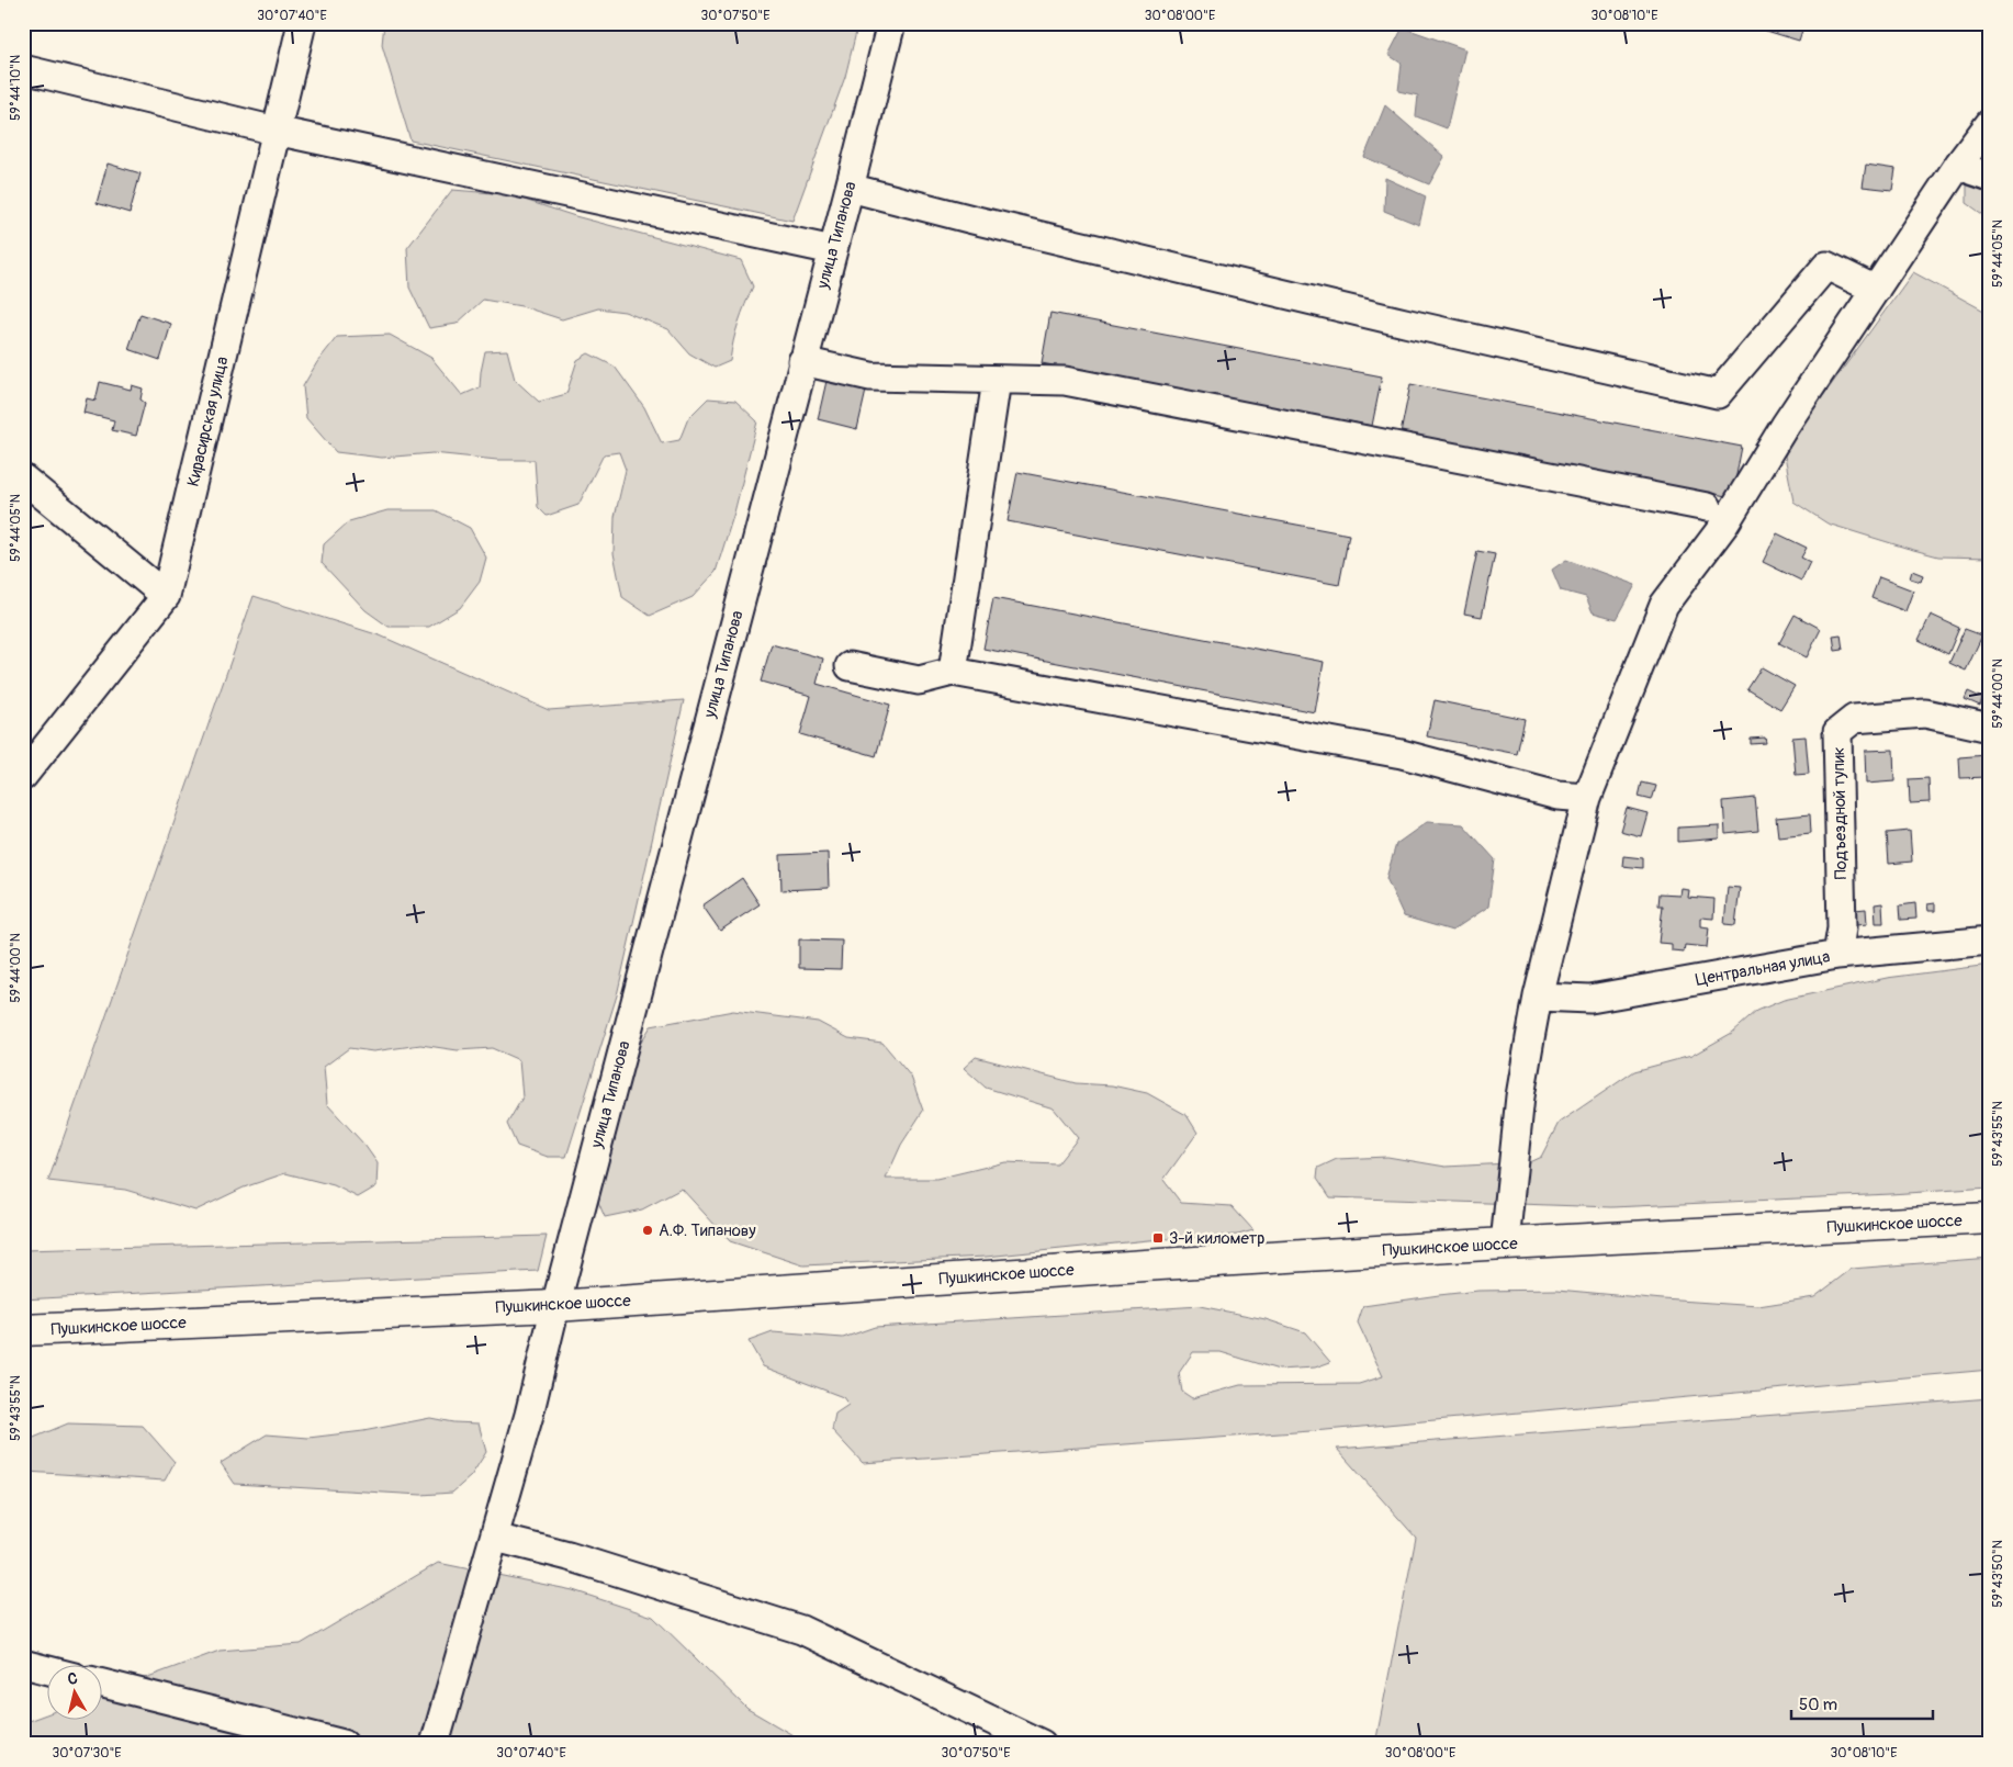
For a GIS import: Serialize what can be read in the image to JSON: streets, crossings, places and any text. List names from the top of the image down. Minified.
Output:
{"streets":{"main road":["Пушкинское шоссе"],"street":["улица Типанова","Кирасирская улица","Подъездной тупик","Центральная улица"]},"crossings":[["улица Типанова","Пушкинское шоссе"],["Подъездной тупик","Центральная улица"]],"places":{"other":["А.Ф. Типанову"],"transit":["3-й километр"]},"scale_bar":"50 m","north":"top","coordinates":["30°07'40\"E","30°07'50\"E","30°08'00\"E","30°08'10\"E","59°44'10\"N","59°44'05\"N","59°44'00\"N","59°43'55\"N","59°43'50\"N","30°07'30\"E"]}
